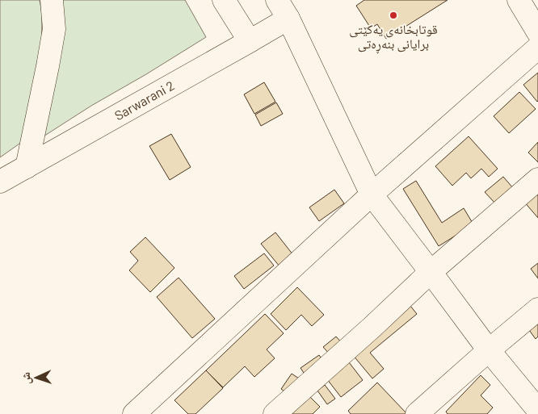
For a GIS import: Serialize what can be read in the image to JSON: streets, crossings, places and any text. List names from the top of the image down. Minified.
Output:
{"streets":{"street":["Sarwarani 2"]},"places":["قوتابخانەی یەکێتی برایانی بنەڕەتی"],"north":"left"}
